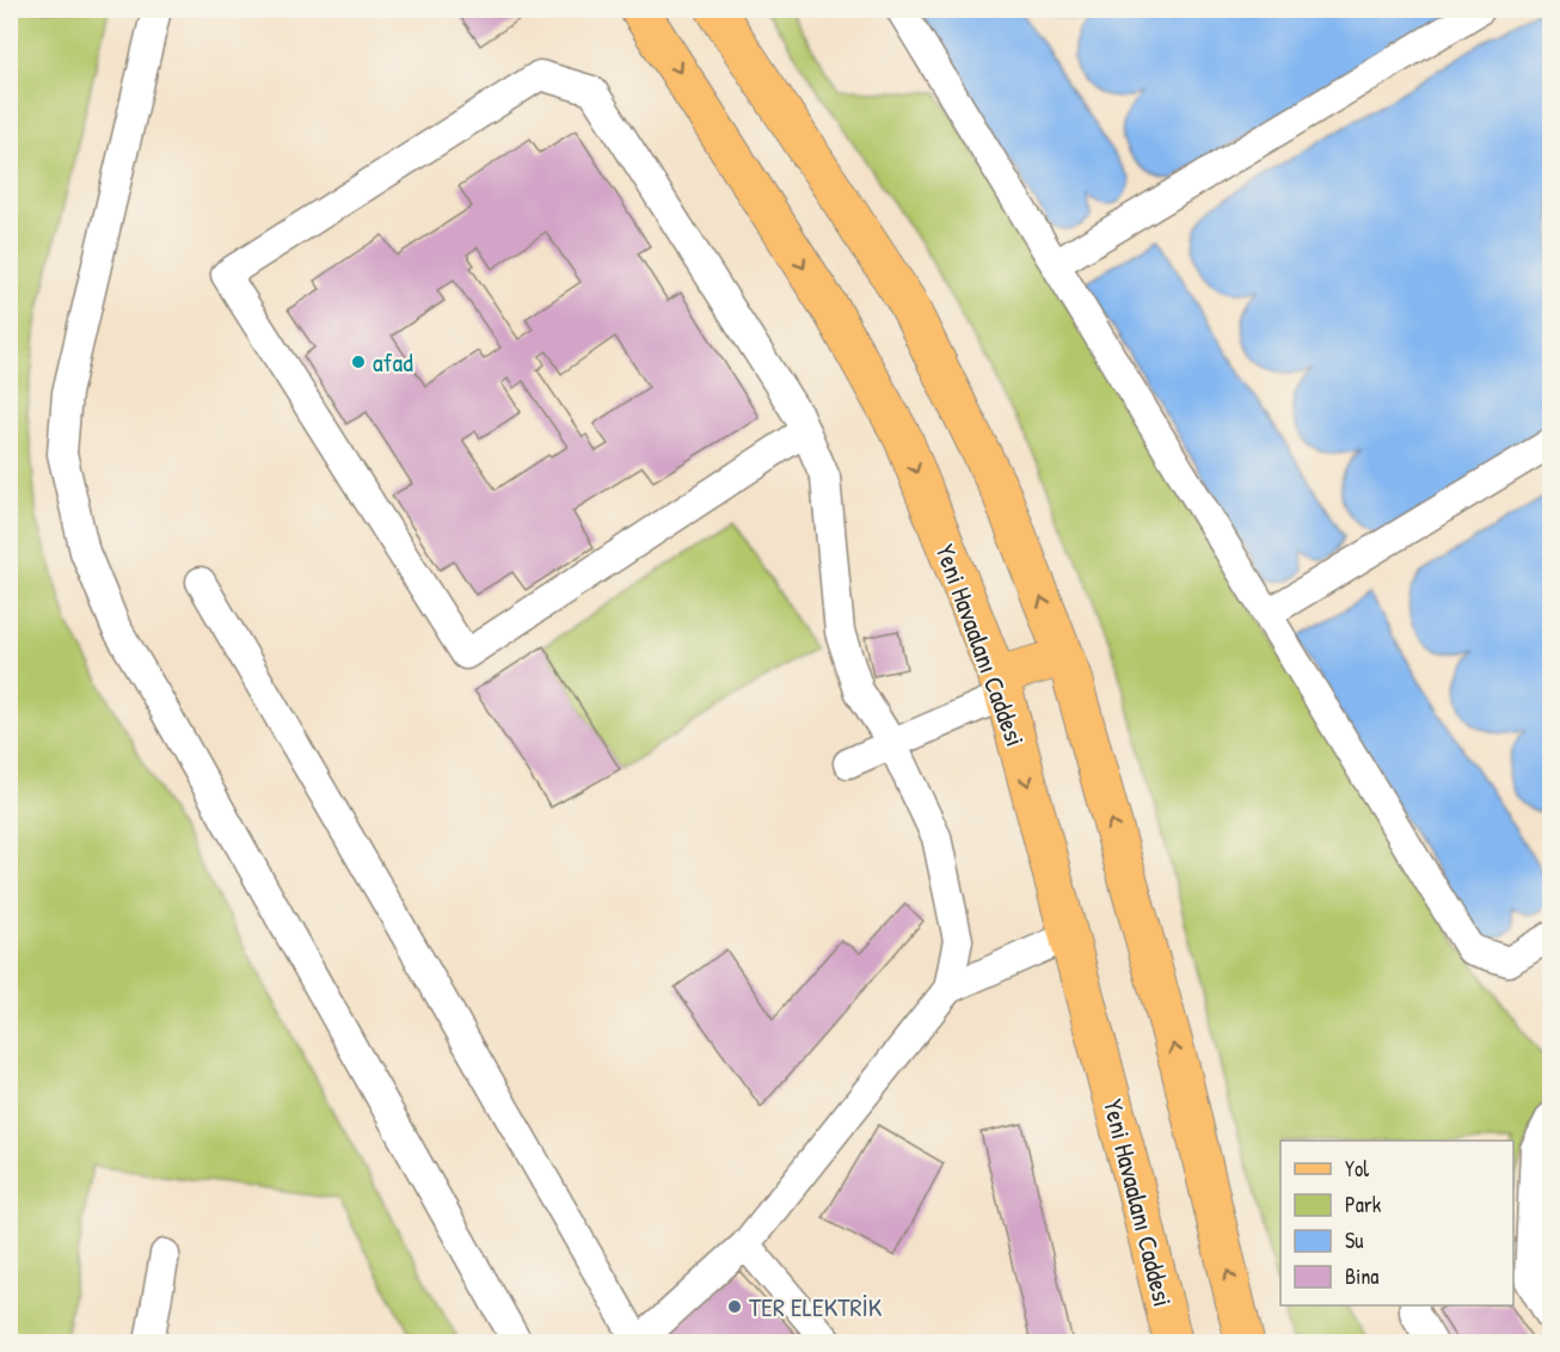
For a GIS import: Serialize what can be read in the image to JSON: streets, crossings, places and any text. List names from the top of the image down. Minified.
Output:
{"streets":{"main road":["Yeni Havaalanı Caddesi"]},"places":["afad","TER ELEKTRİK"],"legend":["Yol","Park","Su","Bina"]}
